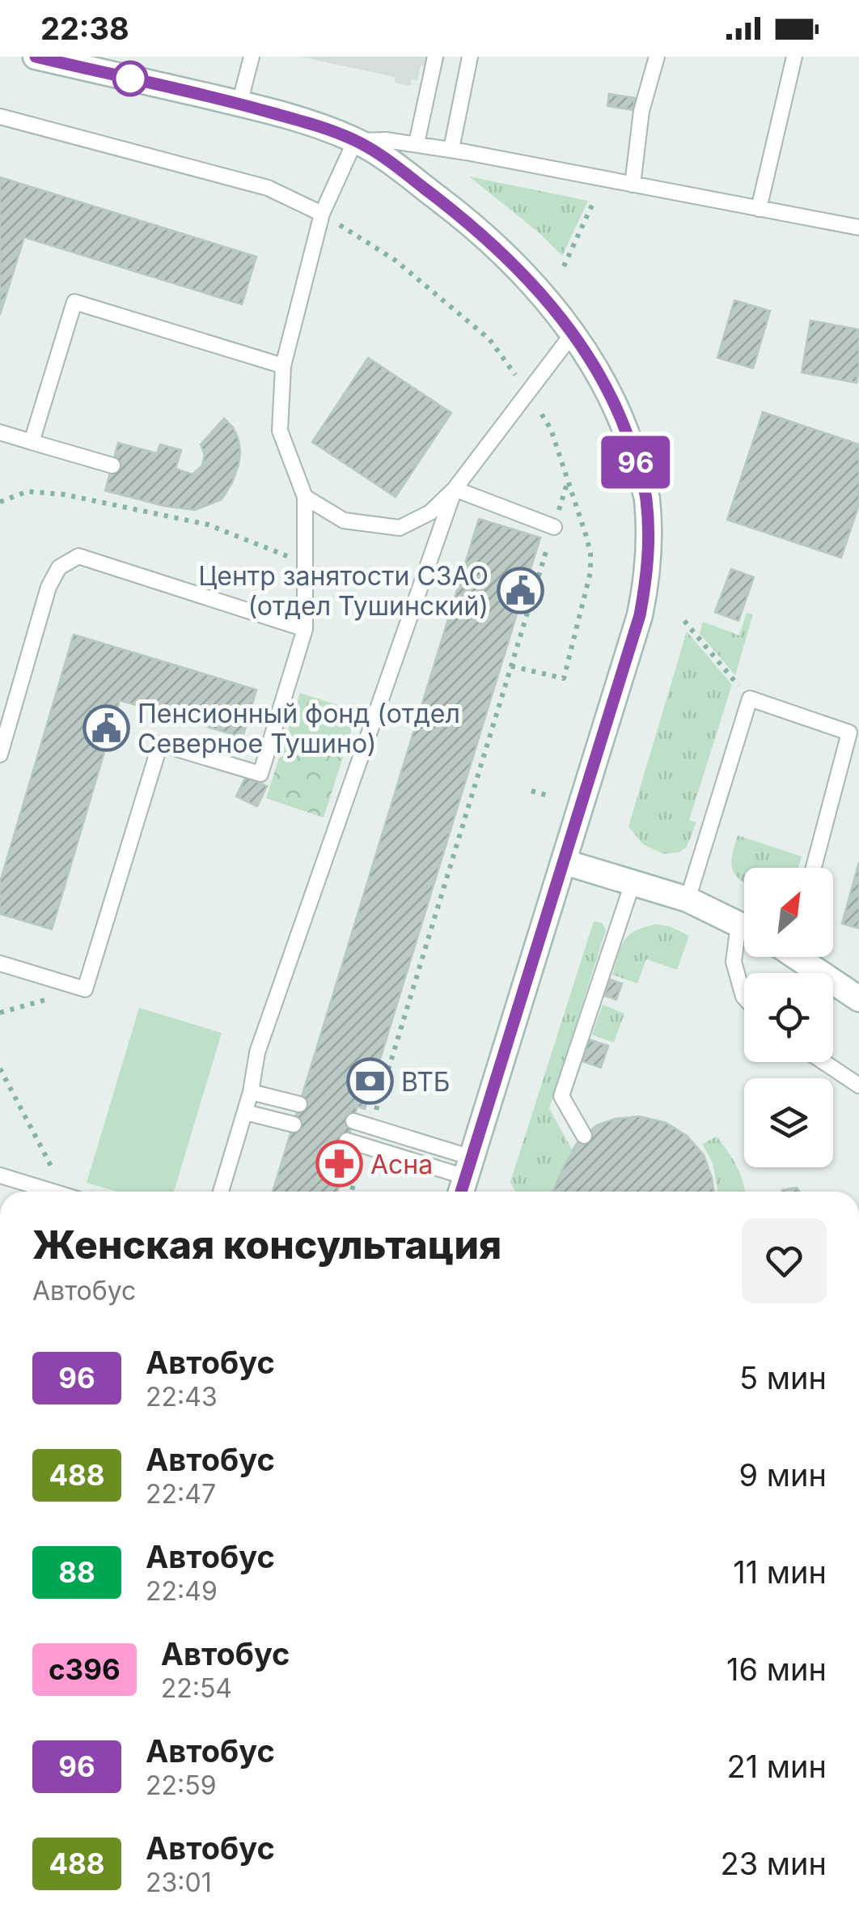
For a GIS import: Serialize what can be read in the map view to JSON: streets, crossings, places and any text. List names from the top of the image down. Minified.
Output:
{"places":{"public building":["Центр занятости СЗАО (отдел Тушинский)","Пенсионный фонд (отдел Северное Тушино)"],"bank":["ВТБ"],"pharmacy":["Асна"]},"lines":["bus line 96"],"north":"top right","page":{"status":"22:38","on_map":"96","heading":["Женская консультация","Автобус"],"list":[{"mark":"96","name":"Автобус","note":"22:43","value":"5 мин"},{"mark":"488","name":"Автобус","note":"22:47","value":"9 мин"},{"mark":"88","name":"Автобус","note":"22:49","value":"11 мин"},{"mark":"с396","name":"Автобус","note":"22:54","value":"16 мин"},{"mark":"96","name":"Автобус","note":"22:59","value":"21 мин"},{"mark":"488","name":"Автобус","note":"23:01","value":"23 мин"}]}}
